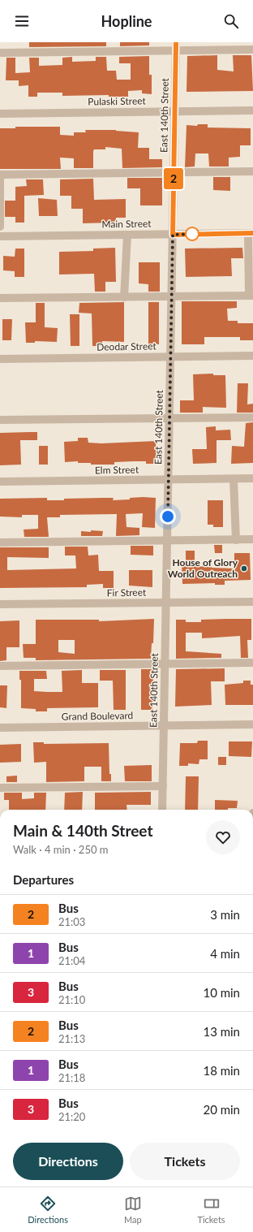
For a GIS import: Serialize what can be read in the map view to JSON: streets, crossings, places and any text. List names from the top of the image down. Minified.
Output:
{"streets":{"street":["Pulaski Street","East 140th Street","Main Street","Deodar Street","Elm Street","Fir Street","Grand Boulevard"]},"crossings":[["Pulaski Street","East 140th Street"],["East 140th Street","Main Street"],["East 140th Street","Deodar Street"],["East 140th Street","Elm Street"],["East 140th Street","Fir Street"],["East 140th Street","Grand Boulevard"]],"places":["House of Glory World Outreach"],"lines":["bus line 2"],"page":{"header":"Hopline","on_map":"2","heading":[["Main & 140th Street","Walk · 4 min · 250 m"],"Departures"],"list":[{"mark":"2","name":"Bus","note":"21:03","value":"3 min"},{"mark":"1","name":"Bus","note":"21:04","value":"4 min"},{"mark":"3","name":"Bus","note":"21:10","value":"10 min"},{"mark":"2","name":"Bus","note":"21:13","value":"13 min"},{"mark":"1","name":"Bus","note":"21:18","value":"18 min"},{"mark":"3","name":"Bus","note":"21:20","value":"20 min"}],"buttons":["Directions","Tickets"],"tabs":["Directions","Map","Tickets"]}}
